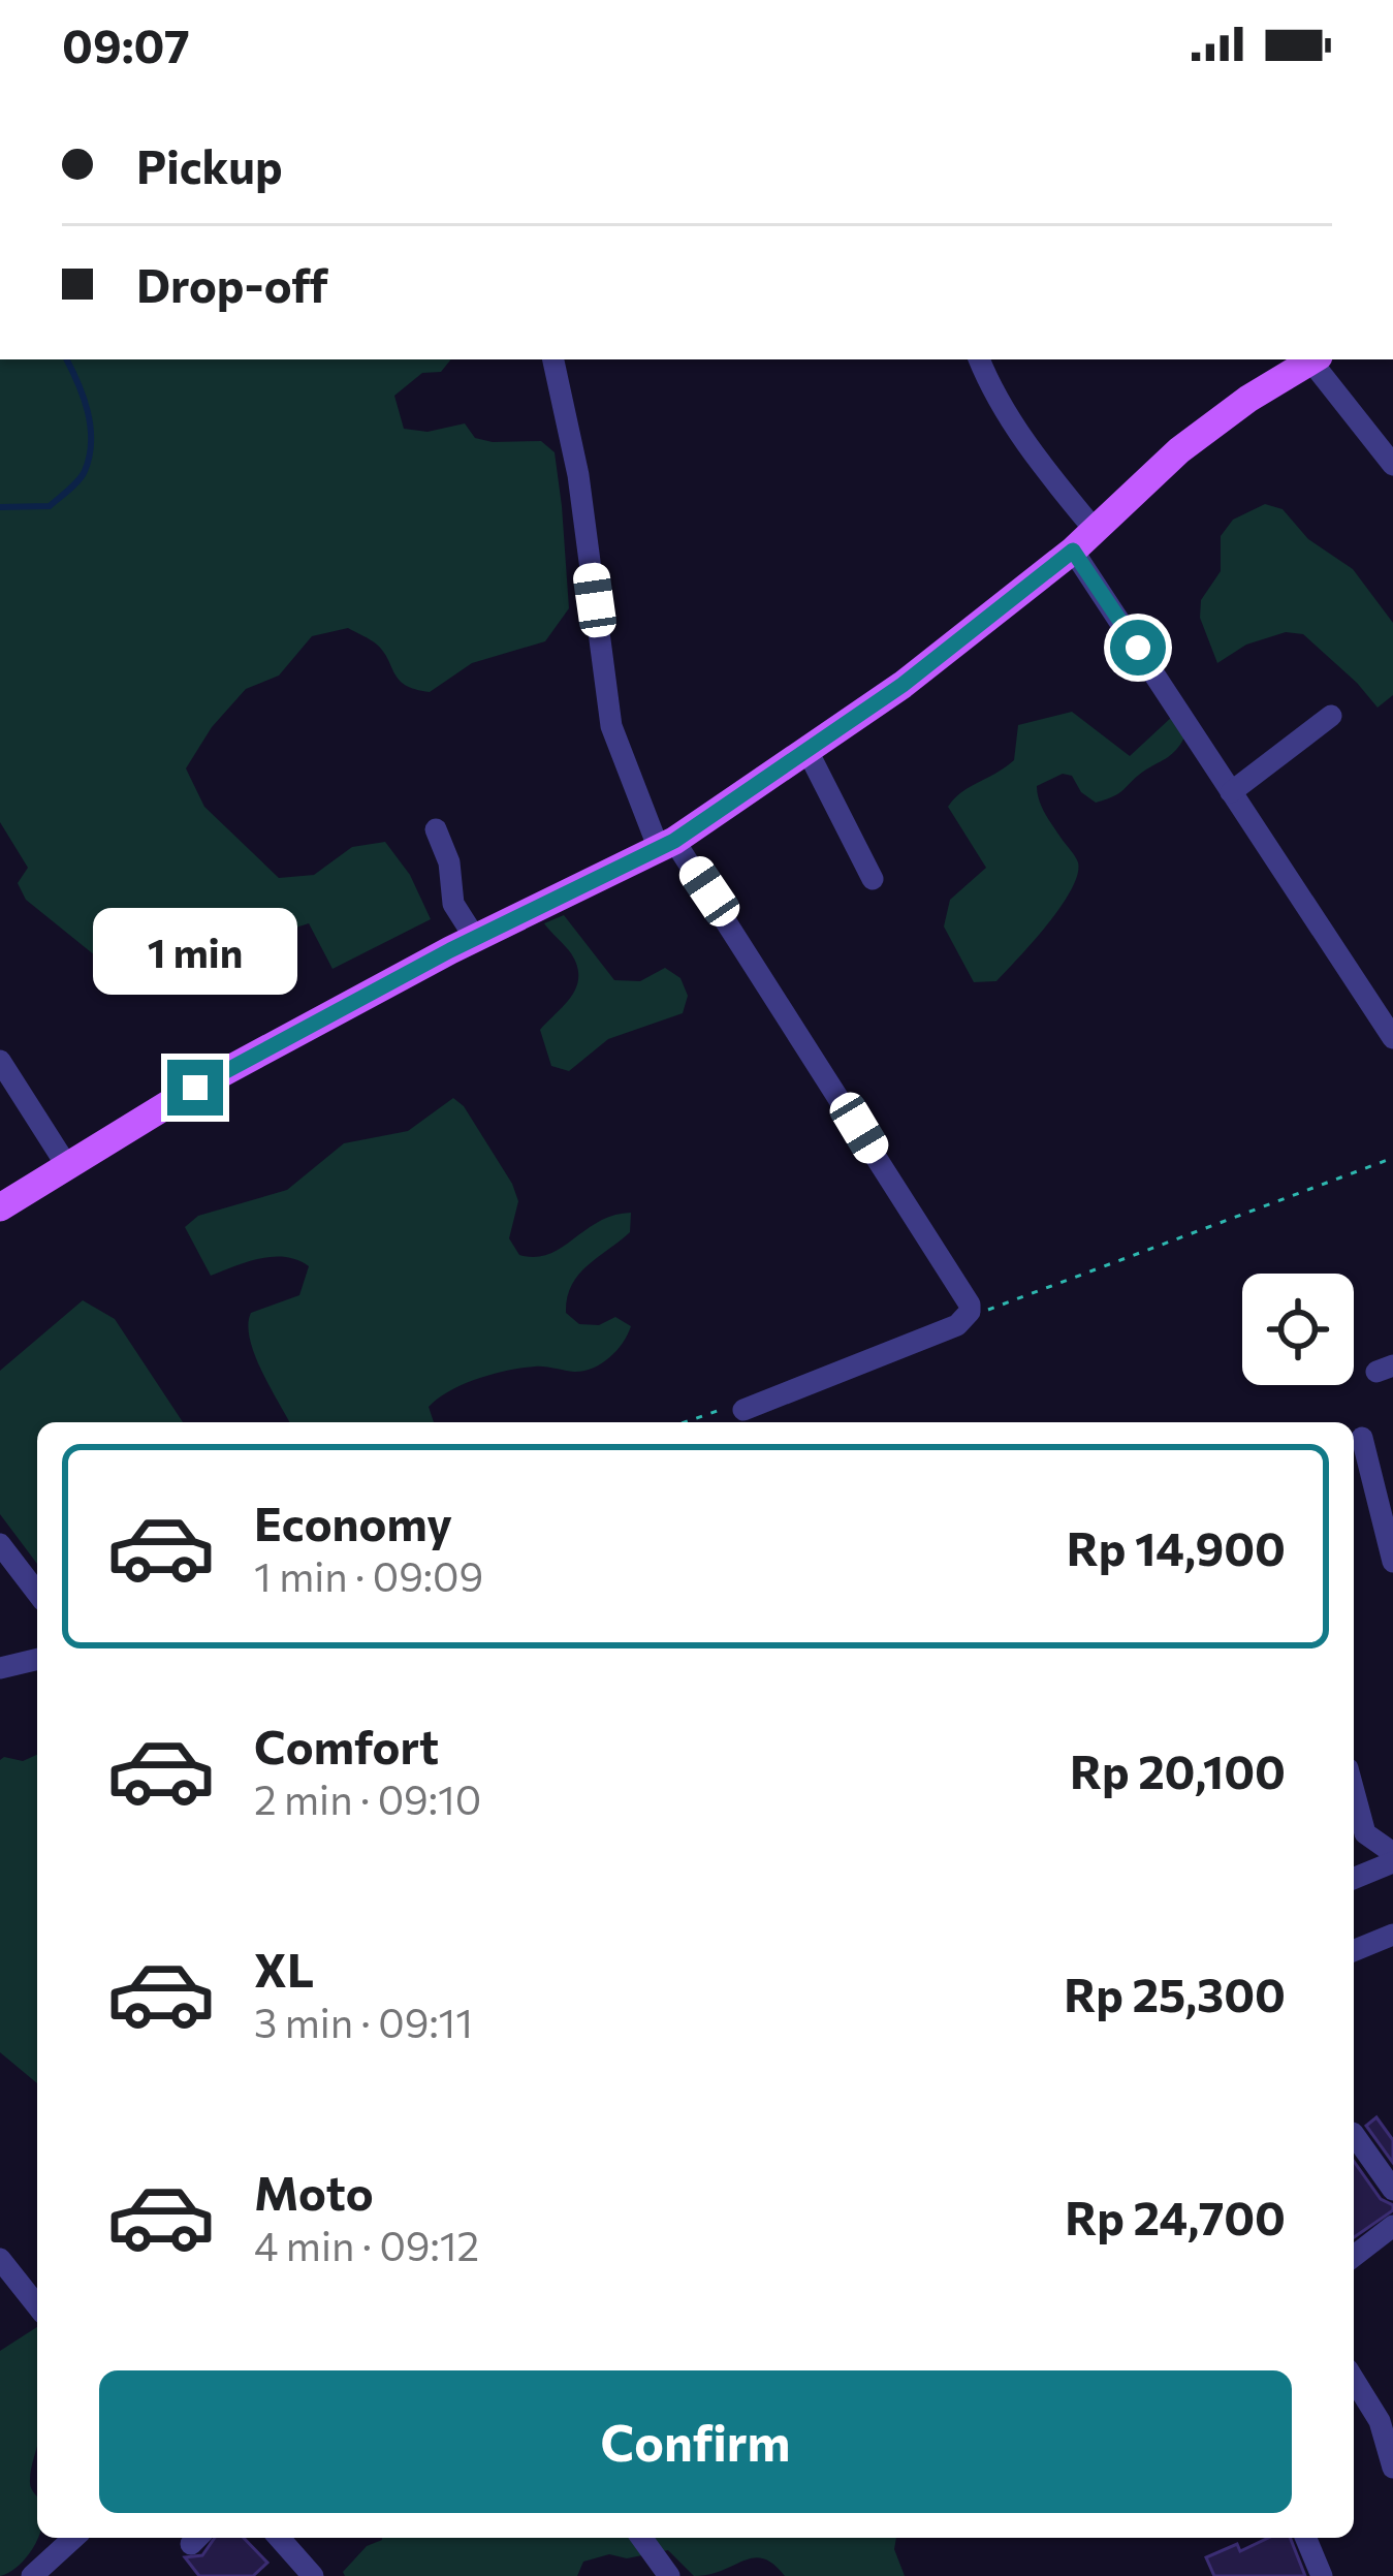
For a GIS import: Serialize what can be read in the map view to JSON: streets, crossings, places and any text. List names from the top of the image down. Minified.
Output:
{"page":{"status":"09:07","banner":["Pickup","Drop-off"],"bubble":"1 min","list":[{"name":"Economy","note":"1 min · 09:09","value":"Rp 14,900"},{"name":"Comfort","note":"2 min · 09:10","value":"Rp 20,100"},{"name":"XL","note":"3 min · 09:11","value":"Rp 25,300"},{"name":"Moto","note":"4 min · 09:12","value":"Rp 24,700"}],"buttons":"Confirm"}}
